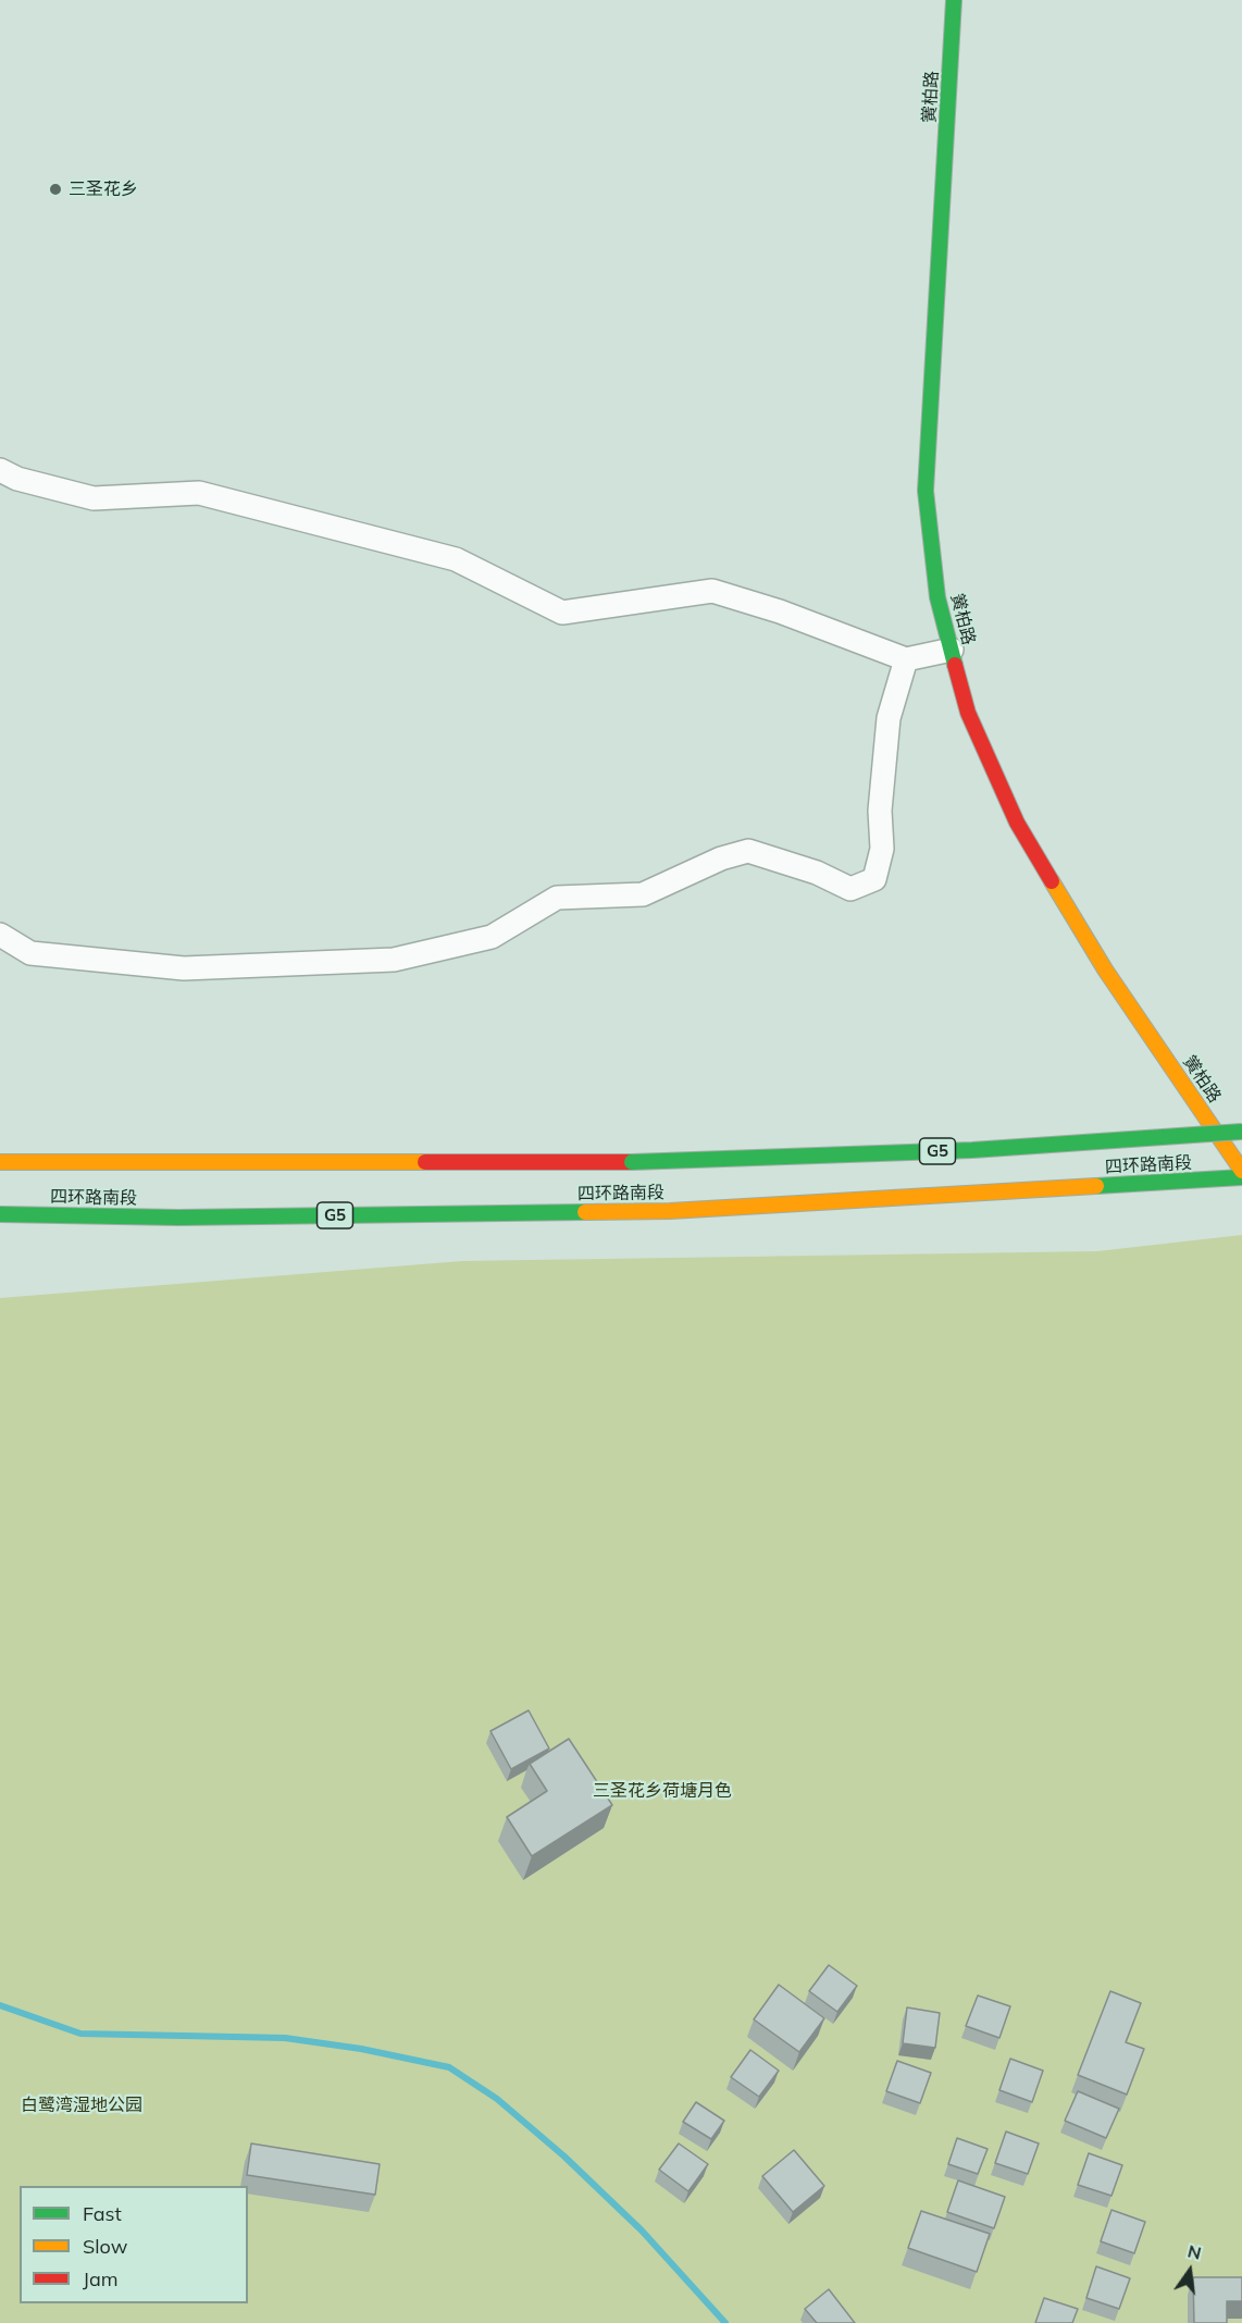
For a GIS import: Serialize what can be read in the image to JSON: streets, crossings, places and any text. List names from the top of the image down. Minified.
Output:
{"streets":{"main road":["黉柏路","G5","四环路南段"]},"parks":["三圣花乡荷塘月色","白鹭湾湿地公园"],"places":["三圣花乡"],"legend":["Fast","Slow","Jam"],"north":"top"}
